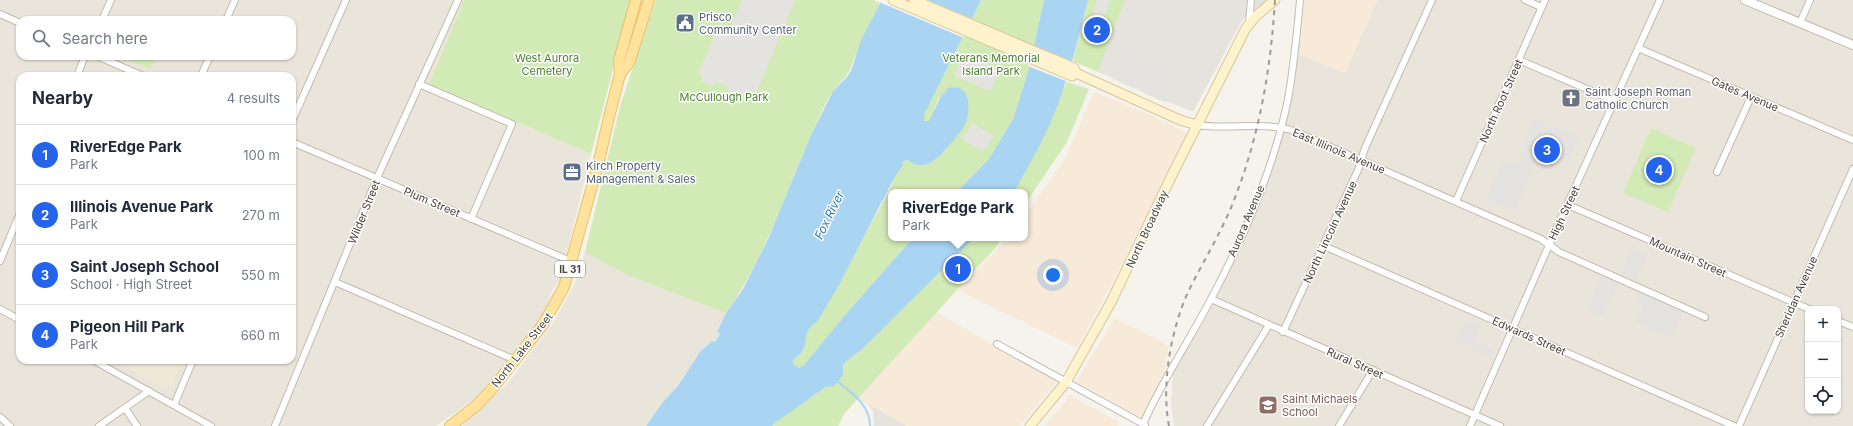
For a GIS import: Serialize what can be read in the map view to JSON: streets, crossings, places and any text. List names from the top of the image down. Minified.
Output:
{"streets":{"main road":["East Illinois Avenue","North Broadway","IL 31","North Lake Street"],"street":["Gates Avenue","North Root Street","Plum Street","Wilder Street","High Street","Aurora Avenue","North Lincoln Avenue","Mountain Street","Sheridan Avenue","Edwards Street","Rural Street"]},"crossings":[["Gates Avenue","High Street"],["North Root Street","East Illinois Avenue"],["East Illinois Avenue","High Street"],["East Illinois Avenue","Aurora Avenue"],["East Illinois Avenue","North Broadway"],["East Illinois Avenue","North Lincoln Avenue"],["Plum Street","Wilder Street"],["Plum Street","North Lake Street"],["High Street","Mountain Street"],["High Street","Edwards Street"],["High Street","Rural Street"],["Aurora Avenue","Rural Street"],["North Lincoln Avenue","Edwards Street"],["North Lincoln Avenue","Rural Street"],["Mountain Street","Sheridan Avenue"]],"water":["Fox River"],"parks":["West Aurora Cemetery","Veterans Memorial Island Park","McCullough Park"],"places":{"public building":["Prisco Community Center"],"church":["Saint Joseph Roman Catholic Church"],"office":["Kirch Property Management & Sales"],"school or university":["Saint Michaels School"]},"page":{"pins":["2","3","4","1"],"search":"Search here","heading":["Nearby","4 results"],"list":[{"mark":"1","name":"RiverEdge Park","note":"Park","value":"100 m"},{"mark":"2","name":"Illinois Avenue Park","note":"Park","value":"270 m"},{"mark":"3","name":"Saint Joseph School","note":"School · High Street","value":"550 m"},{"mark":"4","name":"Pigeon Hill Park","note":"Park","value":"660 m"}],"popup":["RiverEdge Park","Park"],"map_buttons":["+","−"]}}
